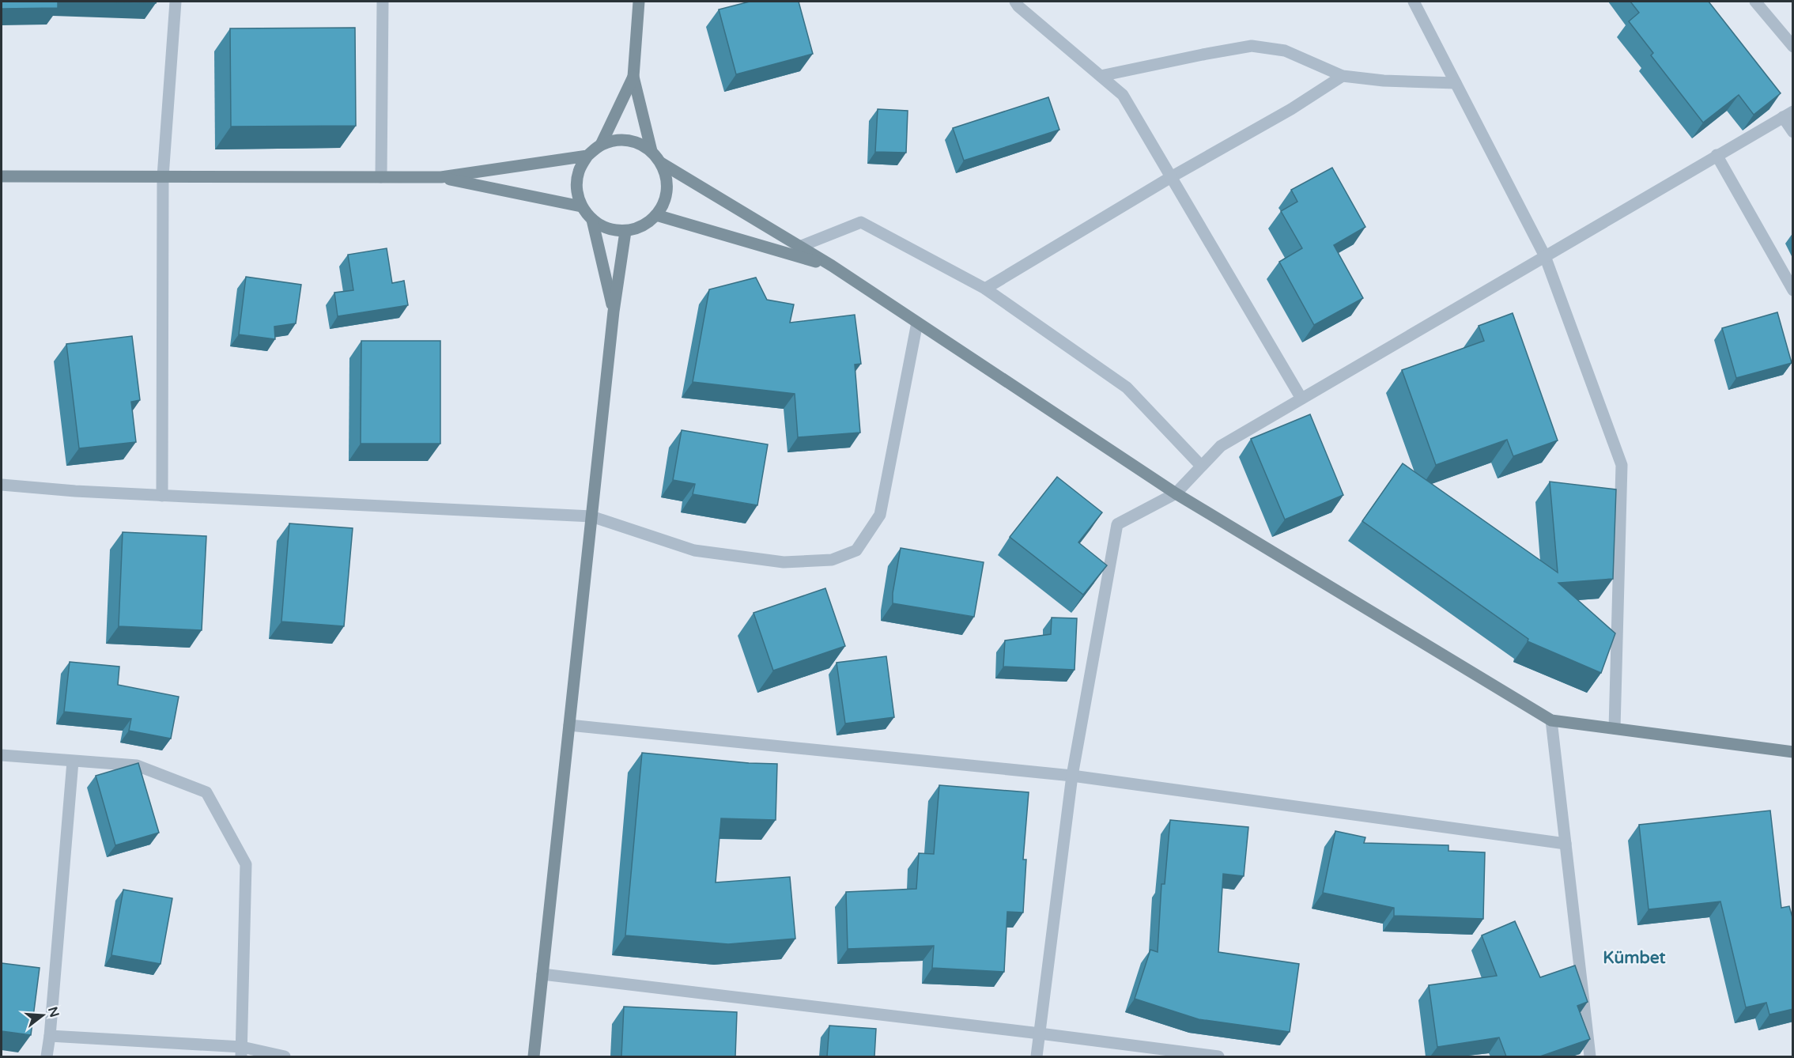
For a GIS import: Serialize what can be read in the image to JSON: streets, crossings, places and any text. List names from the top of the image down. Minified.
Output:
{"districts":["Kümbet"],"north":"right"}
